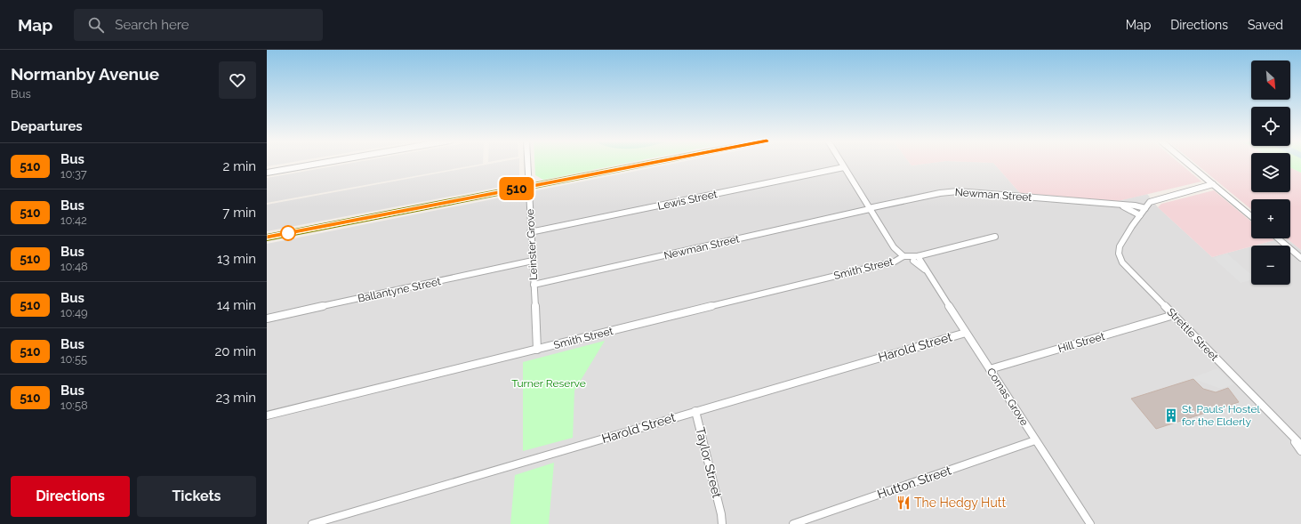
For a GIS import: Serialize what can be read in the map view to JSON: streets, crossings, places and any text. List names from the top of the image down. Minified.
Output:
{"streets":{"street":["Newman Street","Lewis Street","Leinster Grove","Smith Street","Ballantyne Street","Strettle Street","Hill Street","Harold Street","Comas Grove","Taylor Street","Hutton Street"]},"crossings":[["Newman Street","Leinster Grove"],["Newman Street","Strettle Street"],["Lewis Street","Leinster Grove"],["Leinster Grove","Smith Street"],["Leinster Grove","Ballantyne Street"],["Smith Street","Comas Grove"],["Strettle Street","Hill Street"],["Hill Street","Comas Grove"],["Harold Street","Comas Grove"],["Harold Street","Taylor Street"],["Comas Grove","Hutton Street"]],"parks":["Turner Reserve"],"places":{"building":["St. Pauls' Hostel for the Elderly"],"restaurant":["The Hedgy Hutt"]},"lines":["bus line 510"],"north":"bottom right","page":{"header":"Map","search":"Search here","nav":["Map","Directions","Saved"],"heading":[["Normanby Avenue","Bus"],"Departures"],"on_map":"510","map_buttons":["+","−"],"list":[{"mark":"510","name":"Bus","note":"10:37","value":"2 min"},{"mark":"510","name":"Bus","note":"10:42","value":"7 min"},{"mark":"510","name":"Bus","note":"10:48","value":"13 min"},{"mark":"510","name":"Bus","note":"10:49","value":"14 min"},{"mark":"510","name":"Bus","note":"10:55","value":"20 min"},{"mark":"510","name":"Bus","note":"10:58","value":"23 min"}],"buttons":["Directions","Tickets"]}}
